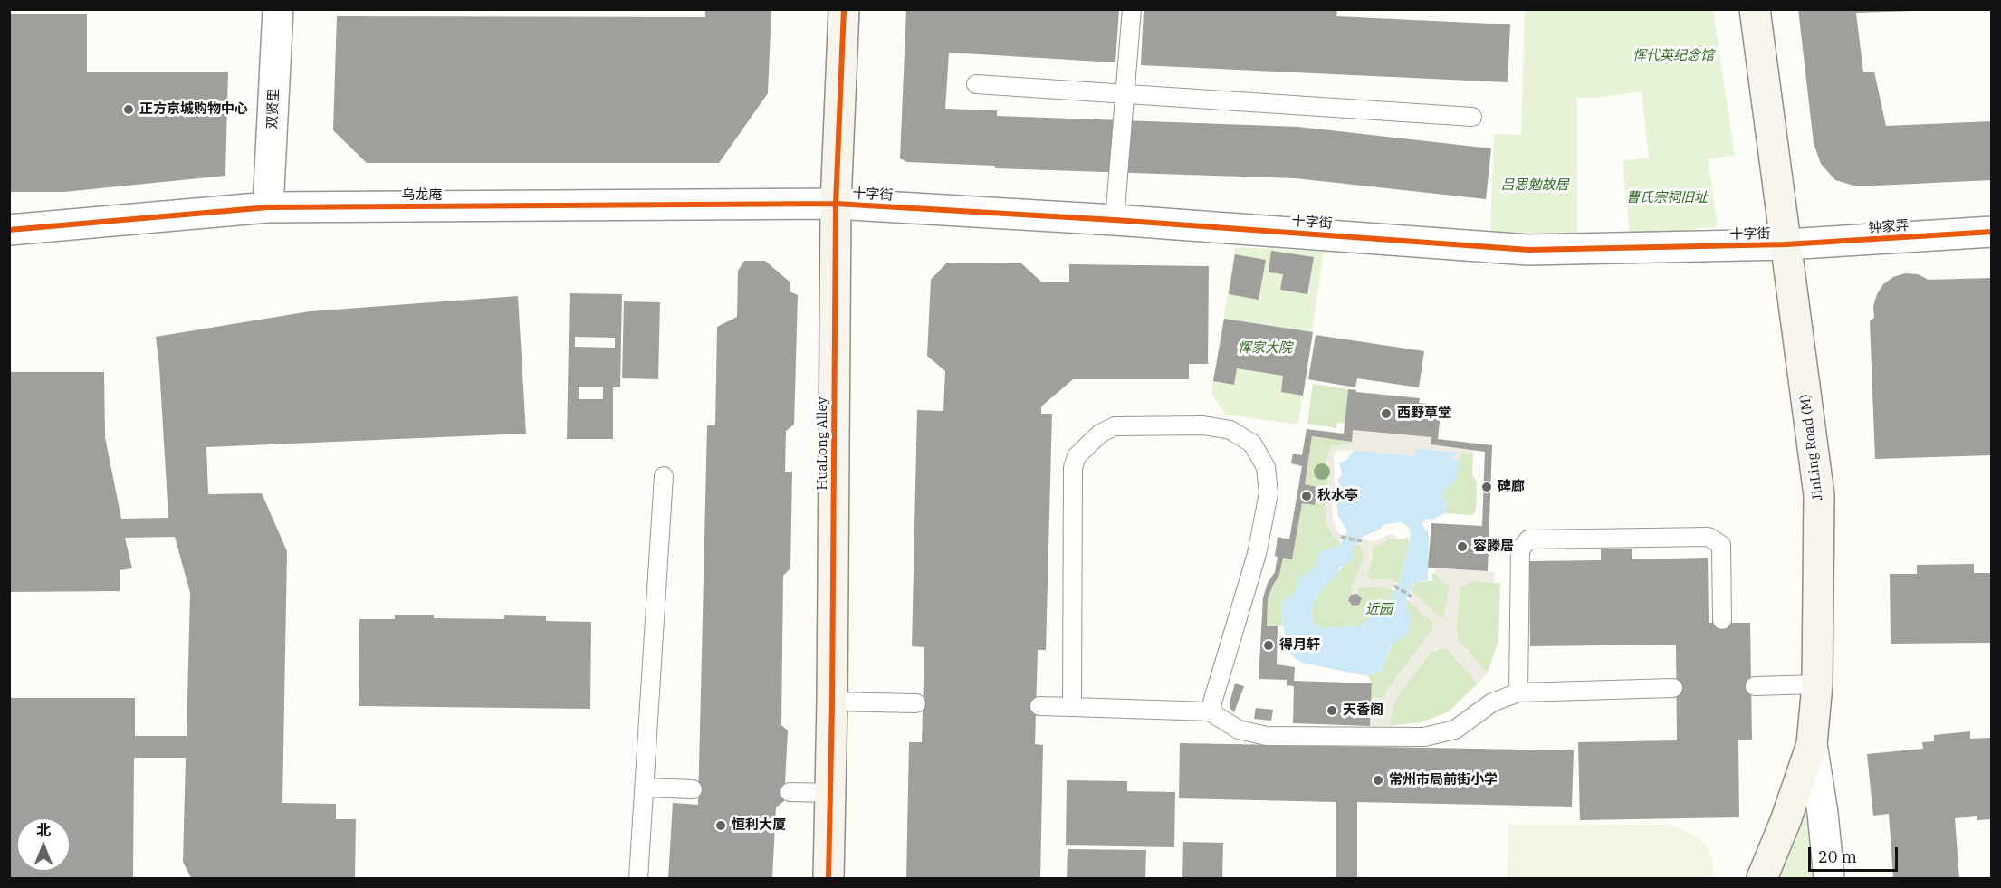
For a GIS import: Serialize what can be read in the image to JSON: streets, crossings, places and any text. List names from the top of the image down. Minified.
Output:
{"streets":{"main road":["HuaLong Alley","JinLing Road (M)"],"street":["双贤里","十字街","乌龙庵","钟家弄"]},"crossings":[["双贤里","乌龙庵"],["十字街","乌龙庵"],["十字街","钟家弄"],["十字街","HuaLong Alley"],["十字街","JinLing Road (M)"],["乌龙庵","HuaLong Alley"],["钟家弄","JinLing Road (M)"]],"parks":["恽代英纪念馆","吕思勉故居","曹氏宗祠旧址","恽家大院","近园"],"places":["正方京城购物中心","西野草堂","碑廊","秋水亭","容滕居","得月轩","天香阁","常州市局前街小学","恒利大厦"],"scale_bar":"20 m","north":"top"}
